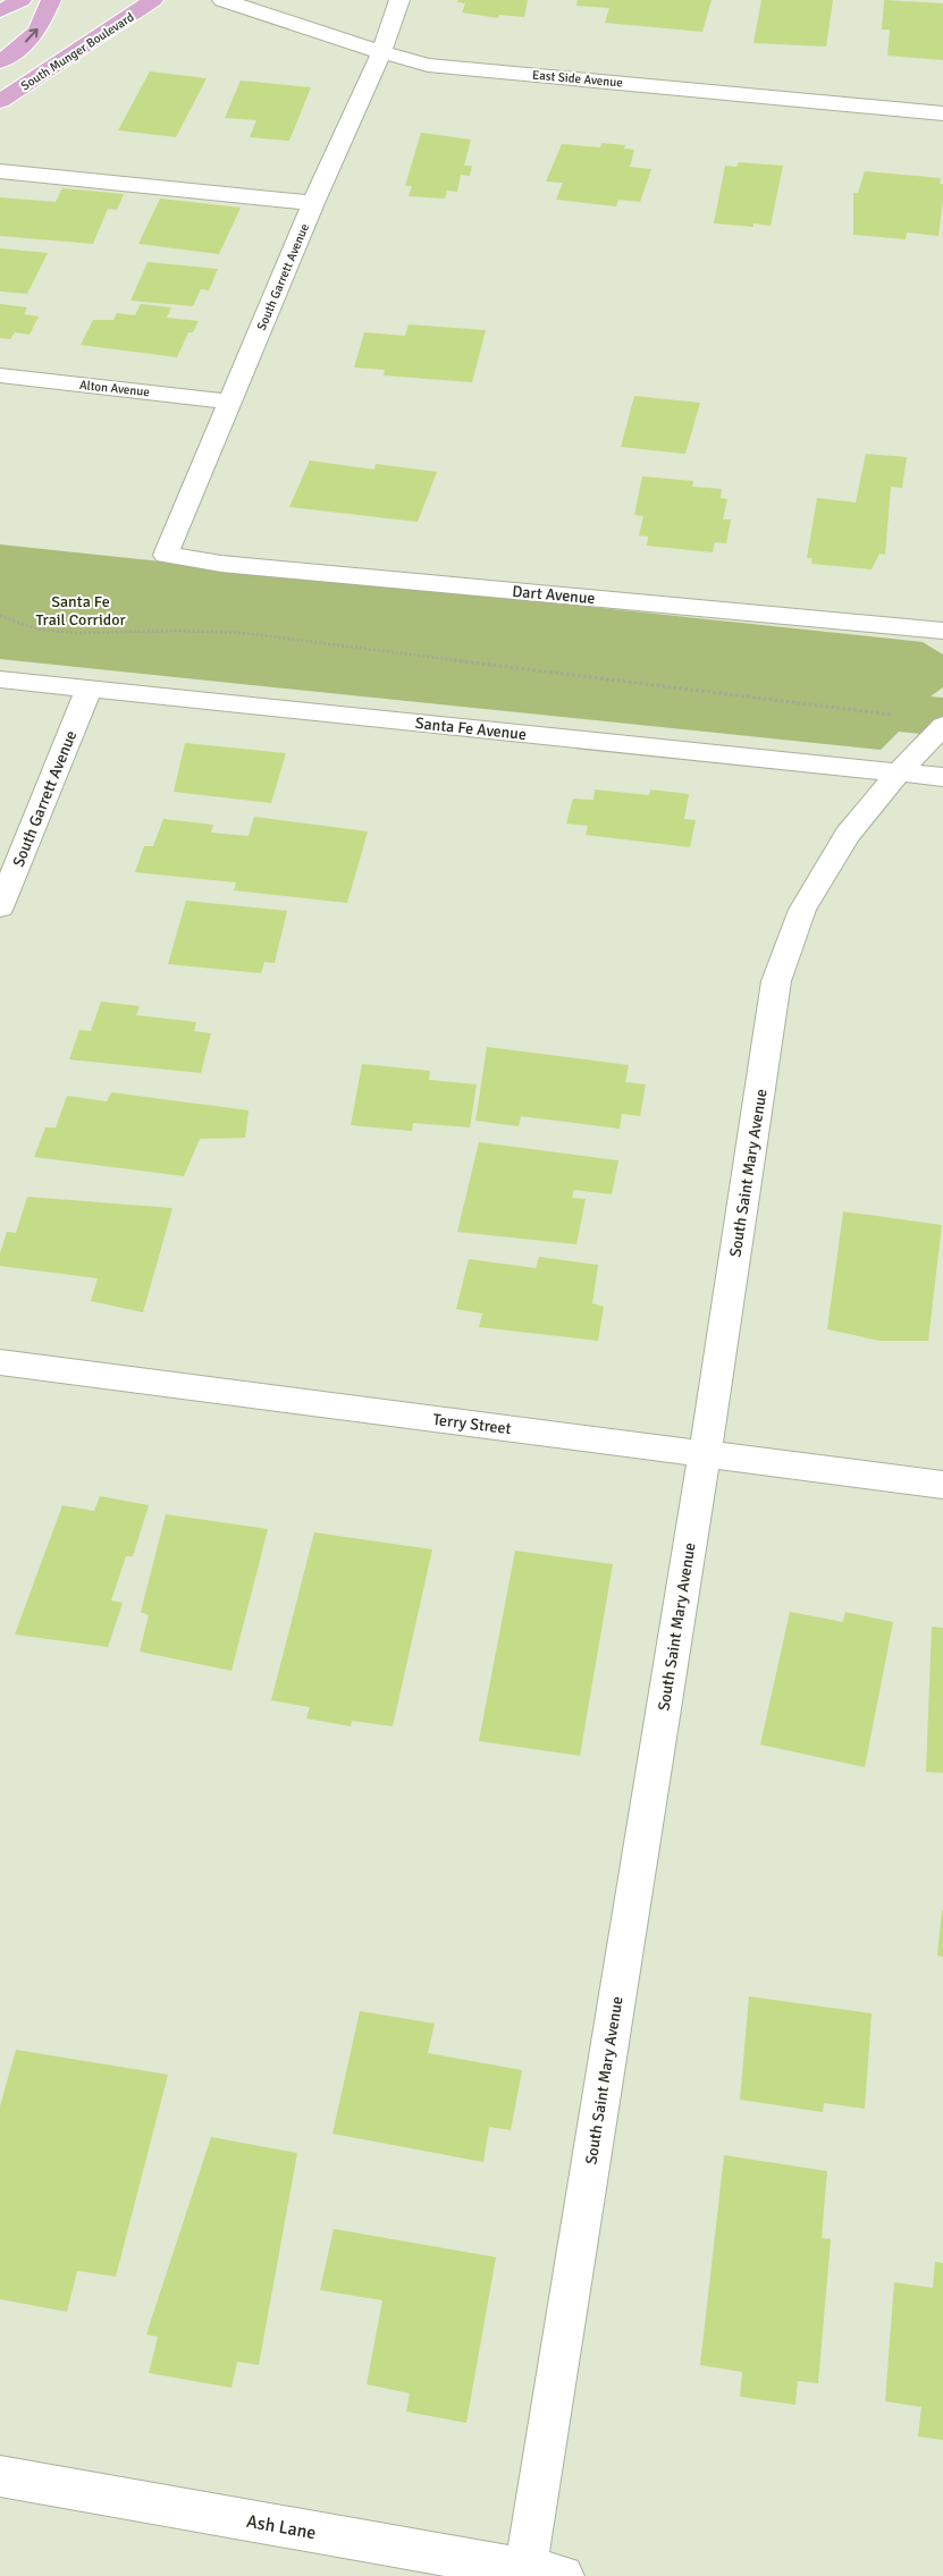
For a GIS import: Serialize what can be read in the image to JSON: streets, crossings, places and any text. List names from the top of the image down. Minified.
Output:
{"streets":{"main road":["South Munger Boulevard"],"street":["East Side Avenue","South Garrett Avenue","Alton Avenue","Dart Avenue","Santa Fe Avenue","South Saint Mary Avenue","Terry Street","Ash Lane"]},"crossings":[["East Side Avenue","South Garrett Avenue"],["South Garrett Avenue","Alton Avenue"],["South Garrett Avenue","Dart Avenue"],["South Garrett Avenue","Santa Fe Avenue"],["Santa Fe Avenue","South Saint Mary Avenue"],["South Saint Mary Avenue","Terry Street"],["South Saint Mary Avenue","Ash Lane"]],"parks":["Santa Fe Trail Corridor"]}
